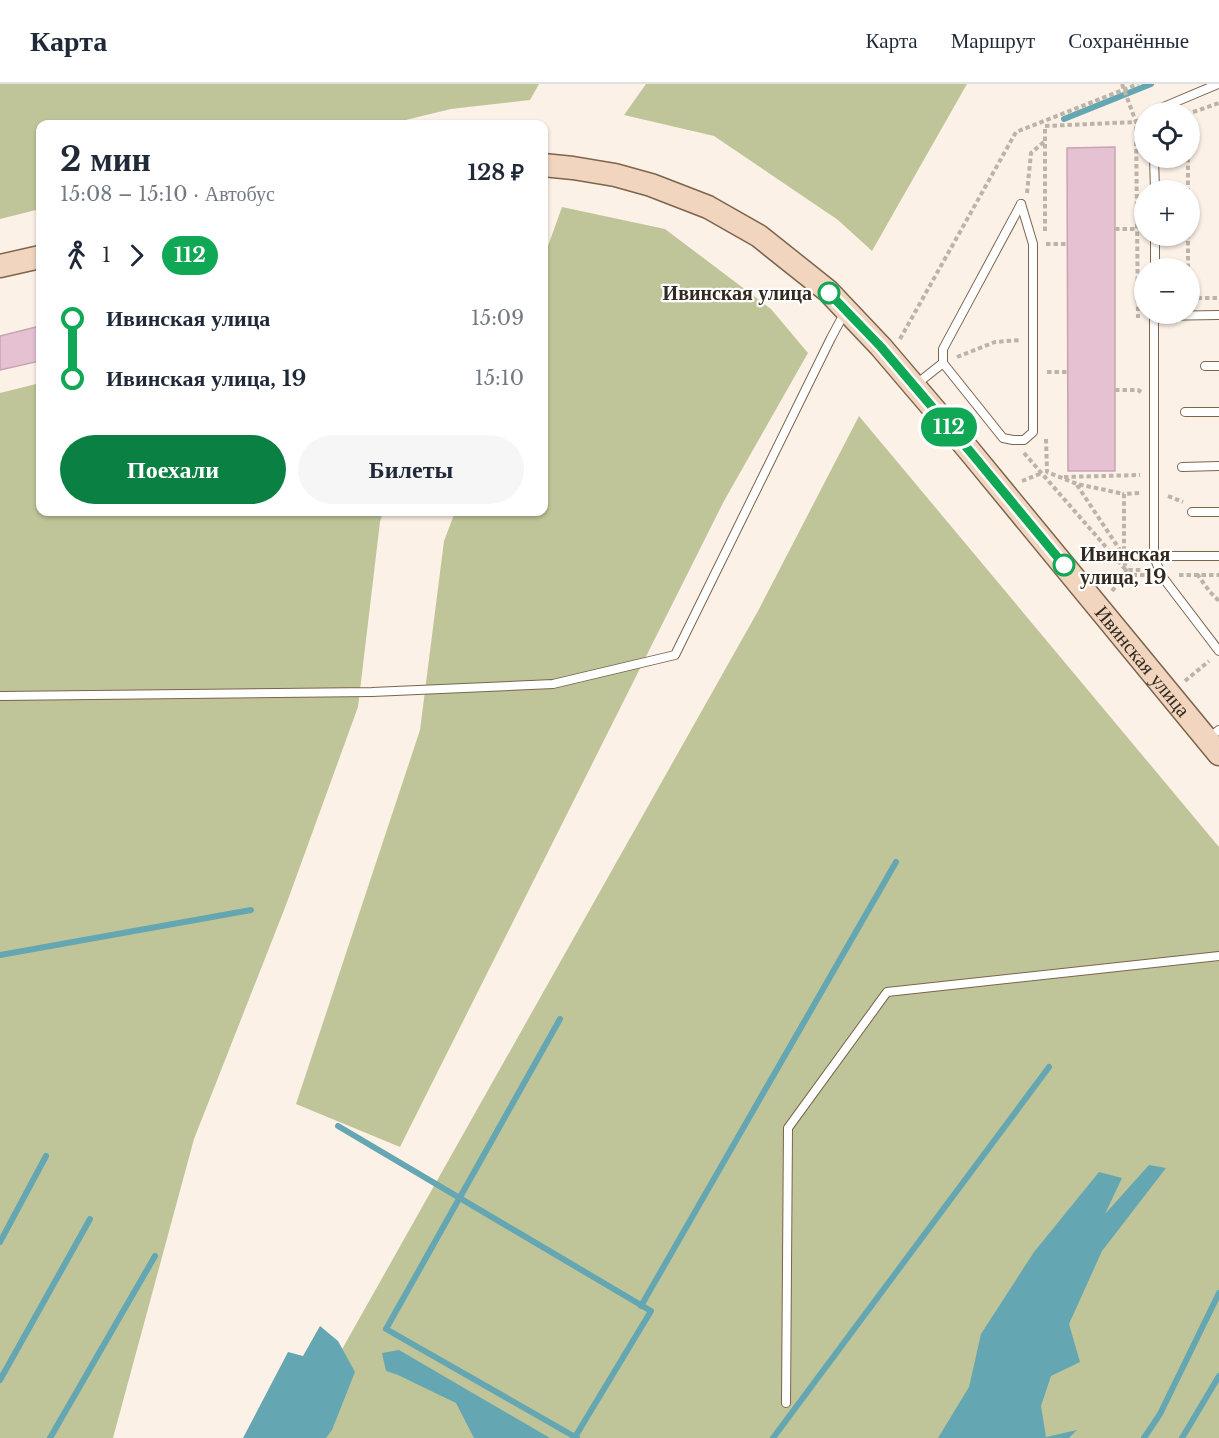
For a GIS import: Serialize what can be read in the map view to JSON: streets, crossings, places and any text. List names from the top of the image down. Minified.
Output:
{"streets":{"street":["Ивинская улица"]},"places":["Ивинская улица","Ивинская улица, 19"],"lines":["bus line 112"],"page":{"header":"Карта","nav":["Карта","Маршрут","Сохранённые"],"on_map":"112","map_buttons":["+","−"],"heading":["2 мин","15:08 – 15:10 · Автобус","128 ₽"],"legs":["1","112"],"list":[{"name":"Ивинская улица","value":"15:09"},{"name":"Ивинская улица, 19","value":"15:10"}],"buttons":["Поехали","Билеты"]}}
